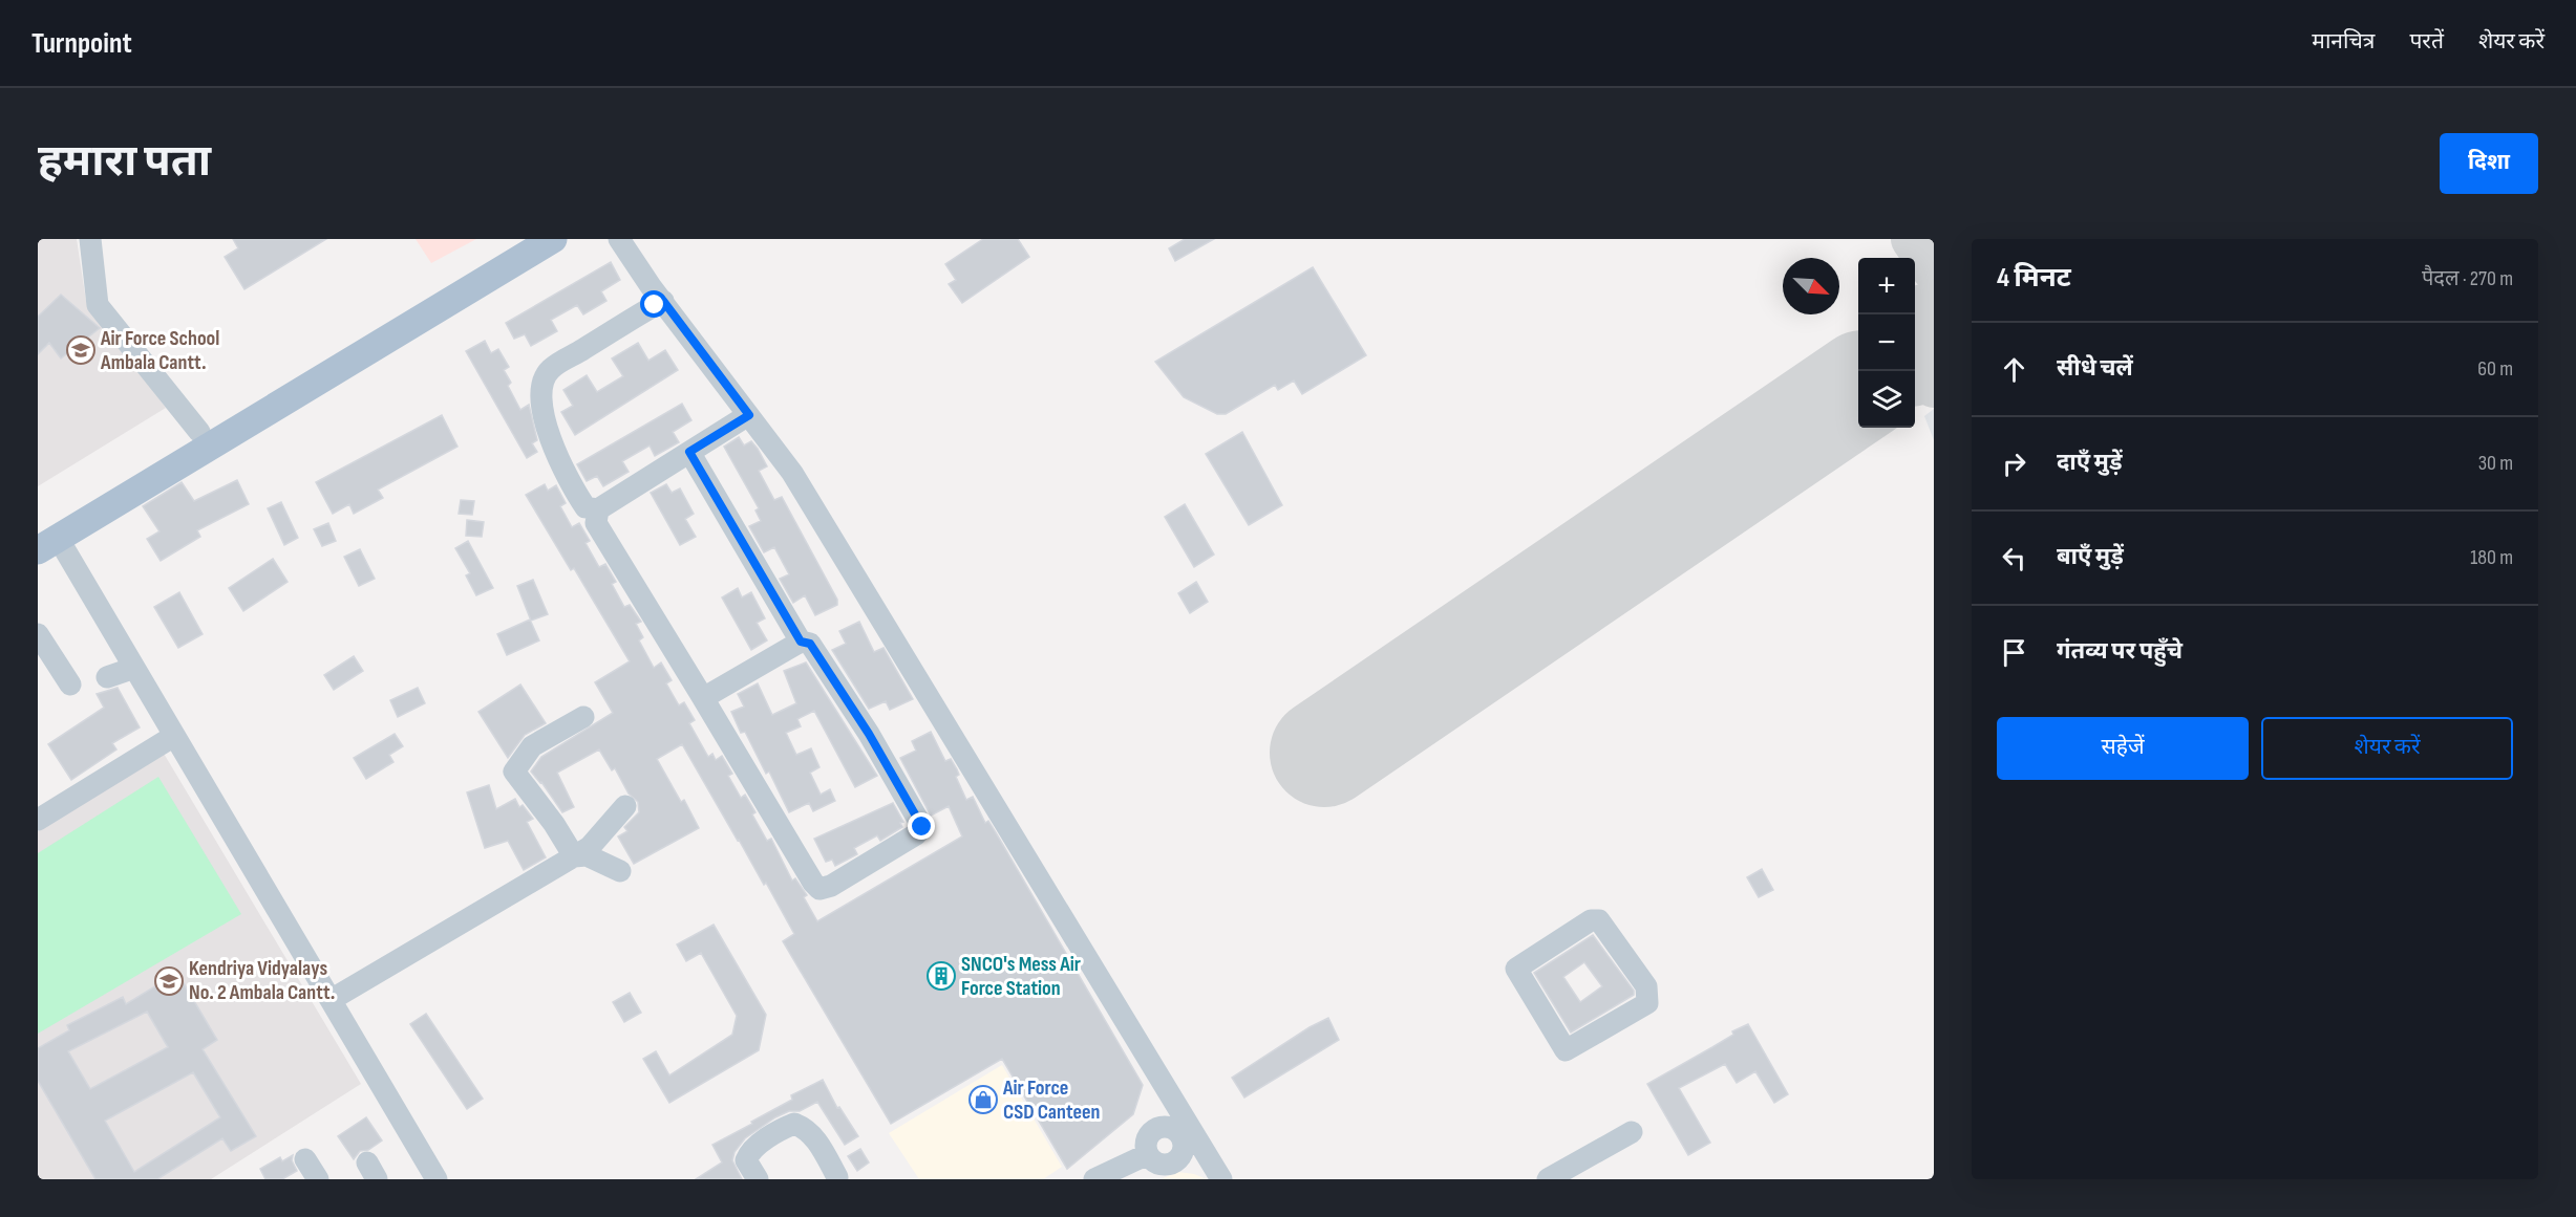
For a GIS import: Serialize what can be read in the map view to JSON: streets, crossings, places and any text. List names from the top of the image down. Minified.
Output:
{"places":{"school or university":["Air Force School Ambala Cantt.","Kendriya Vidyalays No. 2 Ambala Cantt."],"building":["SNCO's Mess Air Force Station"],"shop":["Air Force CSD Canteen"]},"north":"bottom right","page":{"header":"Turnpoint","nav":["मानचित्र","परतें","शेयर करें"],"buttons":["दिशा",["सहेजें","शेयर करें"]],"title":"हमारा पता","heading":["4 मिनट","पैदल · 270 m"],"map_buttons":["+","−"],"list":[["सीधे चलें","60 m"],["दाएँ मुड़ें","30 m"],["बाएँ मुड़ें","180 m"],"गंतव्य पर पहुँचे"]}}
